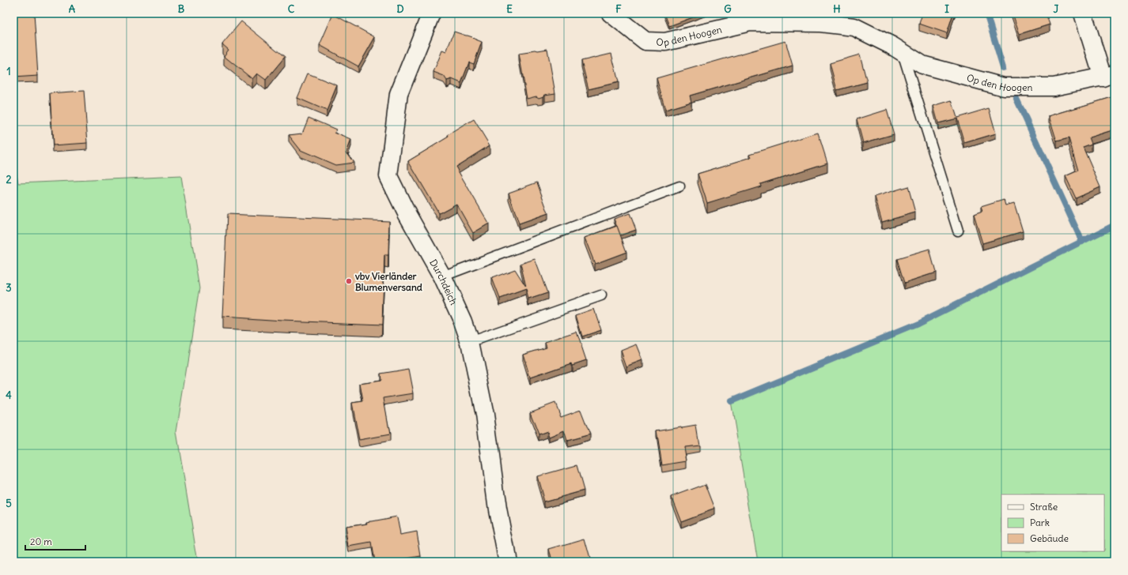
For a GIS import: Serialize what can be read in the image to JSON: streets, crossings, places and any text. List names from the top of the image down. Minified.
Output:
{"streets":{"street":["Op den Hoogen","Durchdeich"]},"places":["vbv Vierländer Blumenversand"],"legend":["Straße","Park","Gebäude"],"scale_bar":"20 m","grid":{"columns":["A","B","C","D","E","F","G","H","I","J"],"rows":["1","2","3","4","5"]}}
